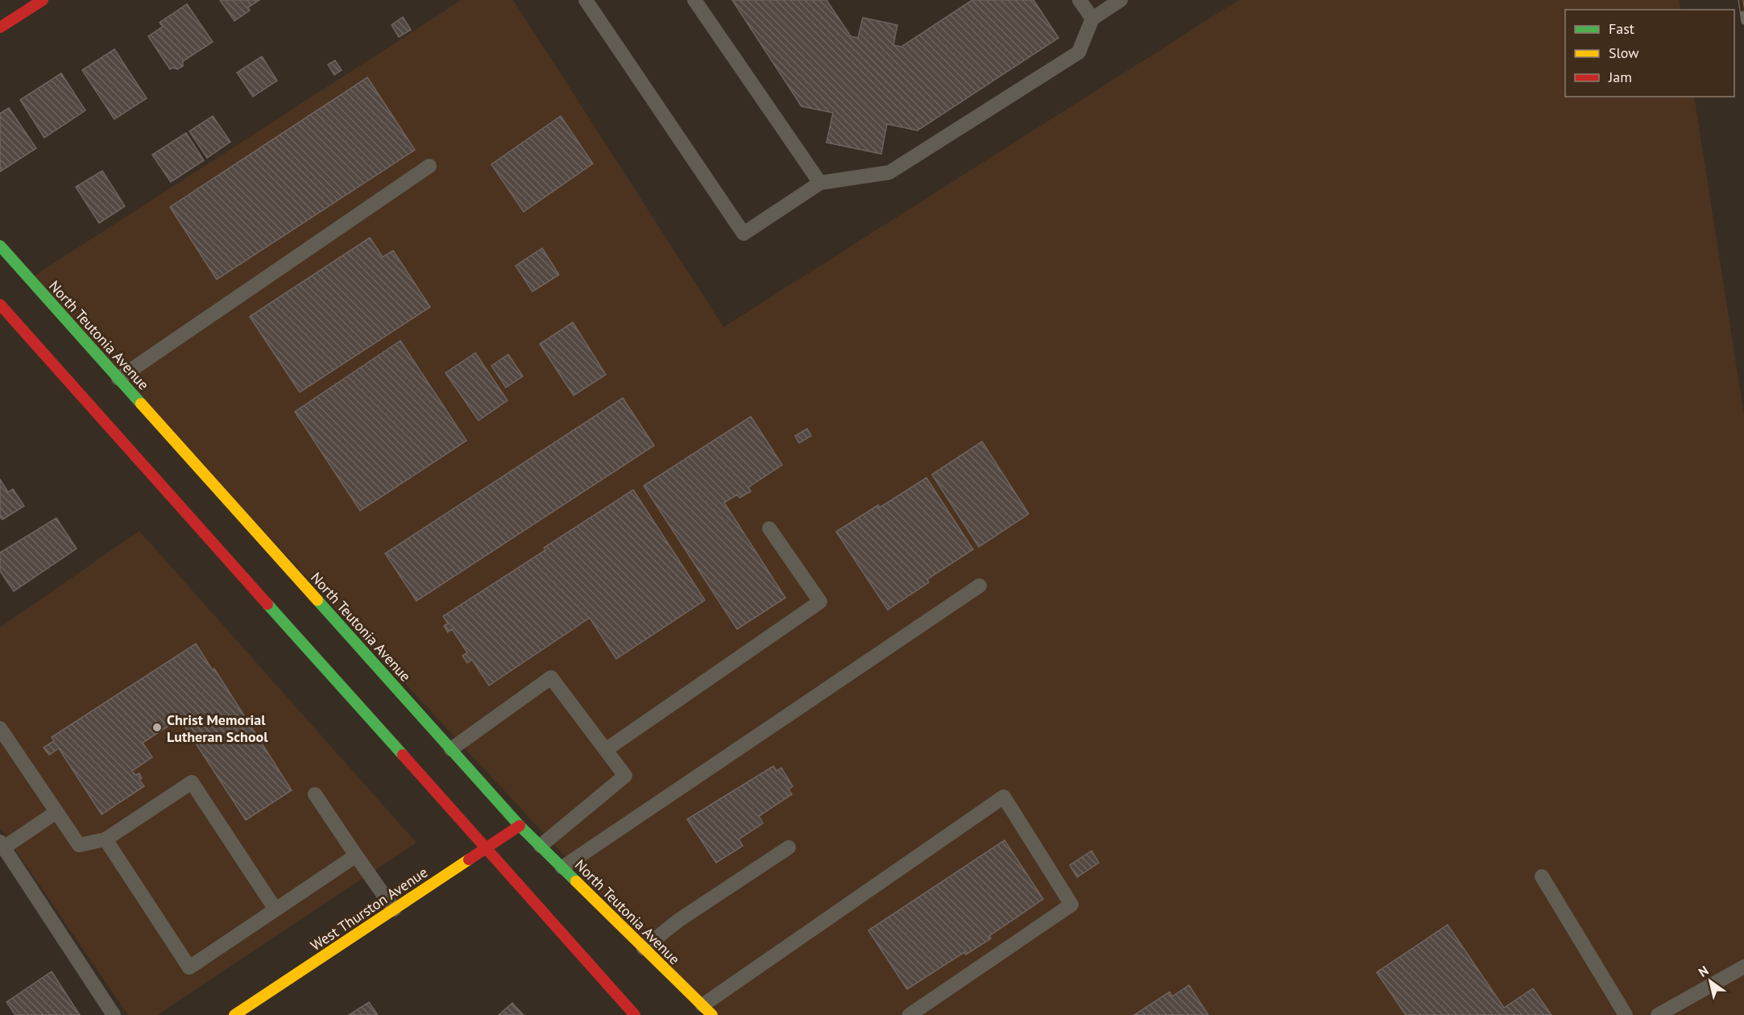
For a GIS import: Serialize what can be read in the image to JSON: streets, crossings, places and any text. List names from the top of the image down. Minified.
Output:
{"streets":{"main road":["North Teutonia Avenue","West Thurston Avenue"]},"crossings":[["North Teutonia Avenue","West Thurston Avenue"]],"places":["Christ Memorial Lutheran School"],"legend":["Fast","Slow","Jam"],"north":"top left"}
